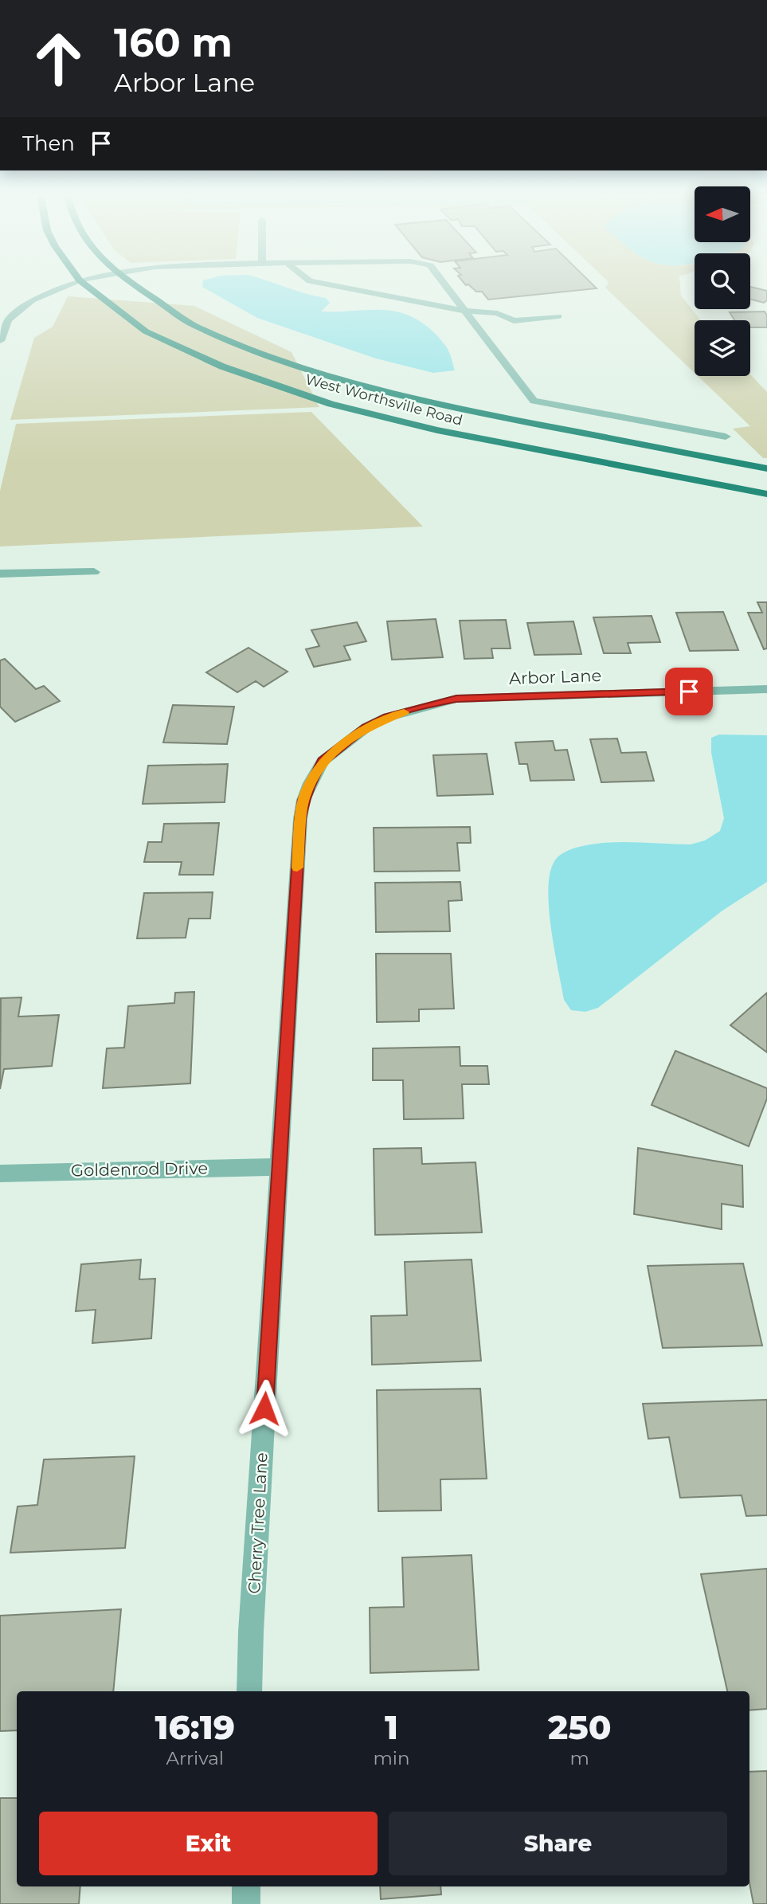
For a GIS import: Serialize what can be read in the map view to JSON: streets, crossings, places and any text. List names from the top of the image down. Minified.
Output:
{"streets":{"main road":["West Worthsville Road"],"street":["Arbor Lane","Goldenrod Drive","Cherry Tree Lane"]},"crossings":[["Arbor Lane","Cherry Tree Lane"],["Goldenrod Drive","Cherry Tree Lane"]],"north":"left","page":{"turn":["160 m","Arbor Lane"],"then":"Then","eta":["16:19","Arrival","1","min","250","m"],"buttons":["Exit","Share"]}}
